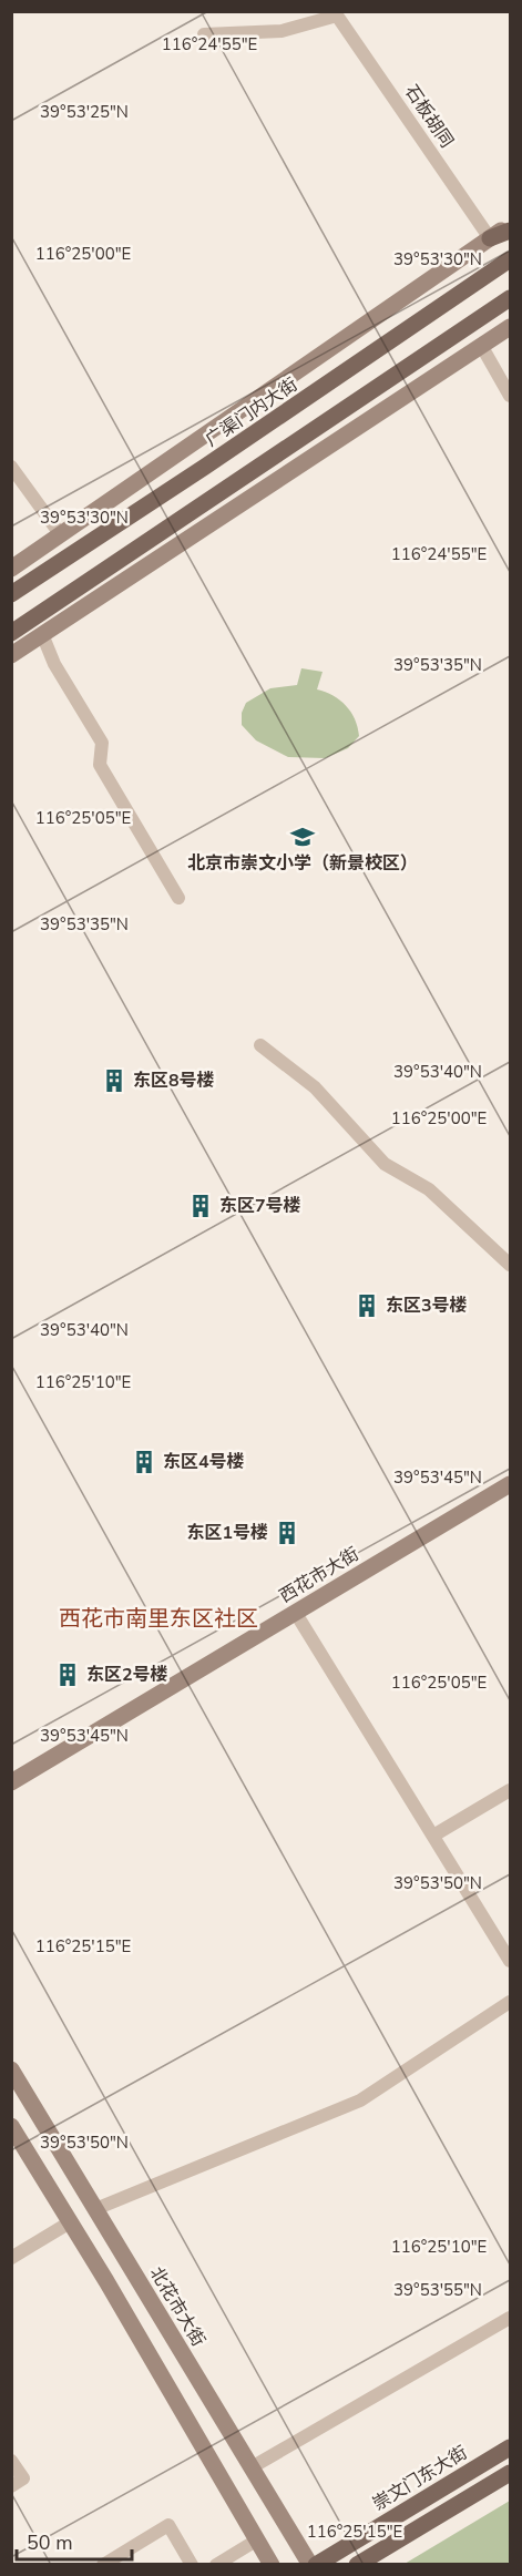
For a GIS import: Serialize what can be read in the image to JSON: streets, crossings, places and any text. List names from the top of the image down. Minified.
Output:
{"streets":{"main road":["广渠门内大街","崇文门东大街"],"street":["石板胡同","西花市大街","北花市大街"]},"crossings":[["石板胡同","广渠门内大街"]],"districts":["西花市南里东区社区"],"places":{"school or university":["北京市崇文小学（新景校区）"],"building":["东区8号楼","东区7号楼","东区3号楼","东区4号楼","东区1号楼","东区2号楼"]},"scale_bar":"50 m","coordinates":["116°24'55\"E","39°53'25\"N","116°25'00\"E","39°53'30\"N","39°53'35\"N","116°25'05\"E","39°53'40\"N","116°25'10\"E","39°53'45\"N","39°53'50\"N","116°25'15\"E","39°53'55\"N"]}
